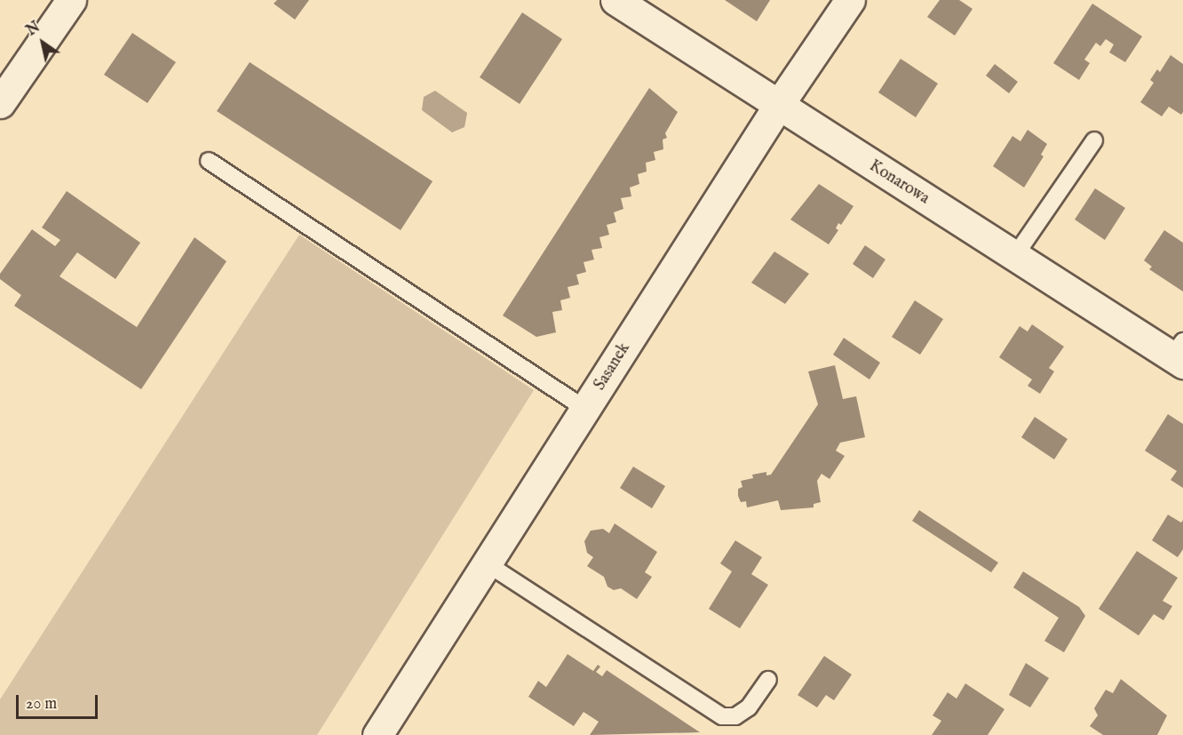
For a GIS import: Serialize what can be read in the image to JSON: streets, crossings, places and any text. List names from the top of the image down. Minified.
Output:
{"streets":{"street":["Konarowa","Sasanek"]},"crossings":[["Konarowa","Sasanek"]],"scale_bar":"20 m","north":"top left"}
